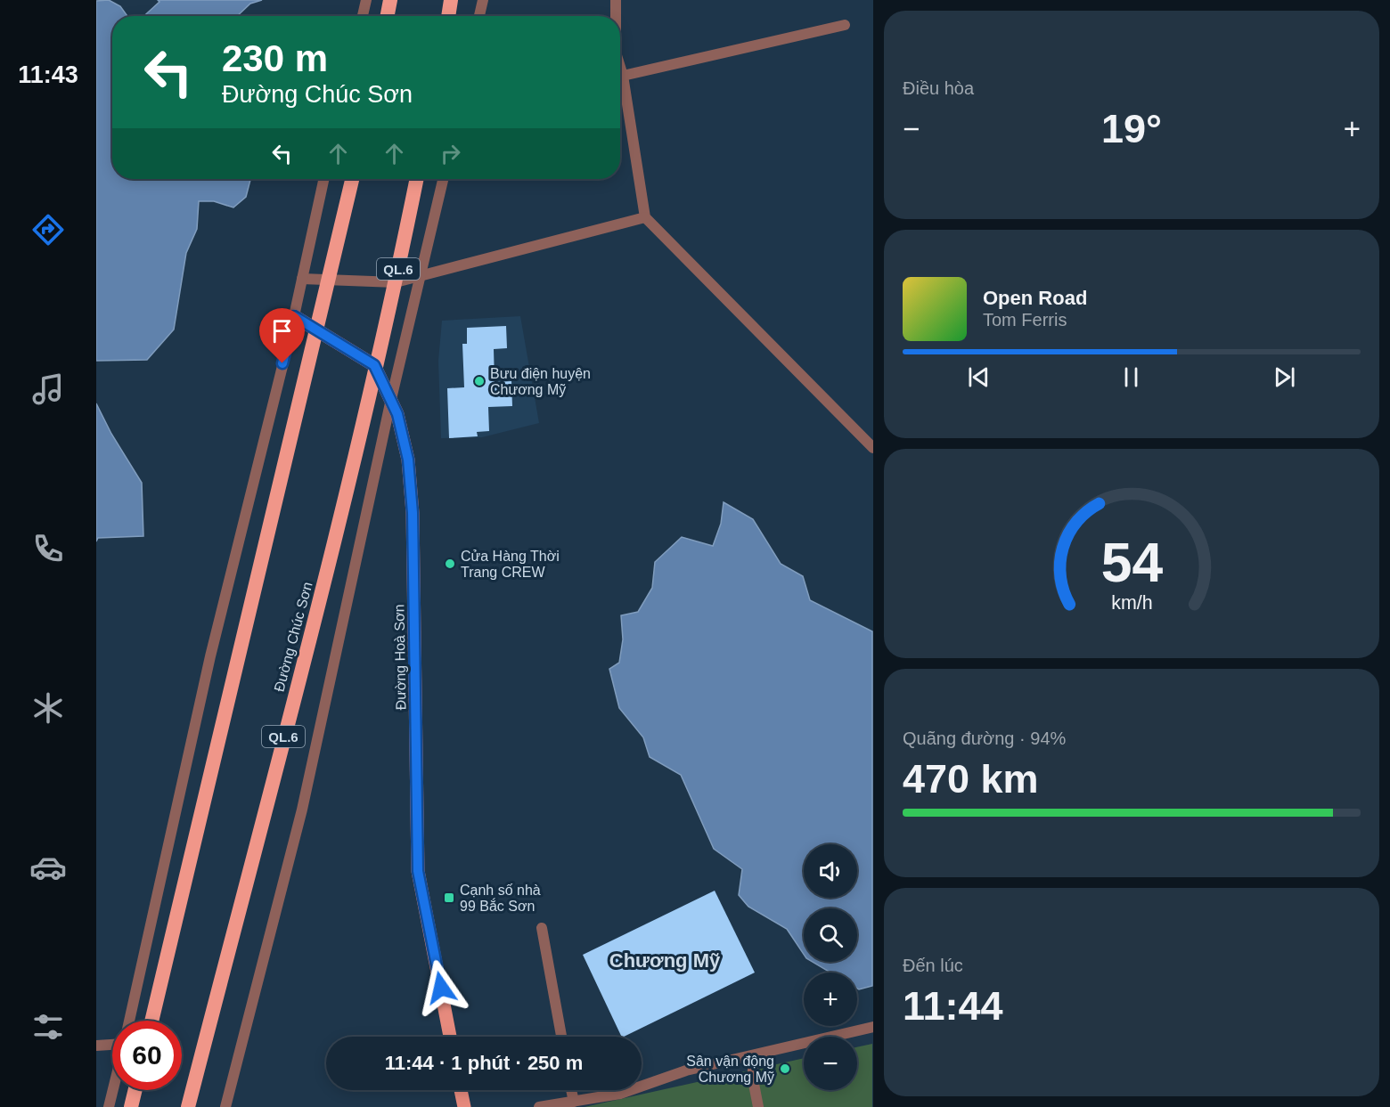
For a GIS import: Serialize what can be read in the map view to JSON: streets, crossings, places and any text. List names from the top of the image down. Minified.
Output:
{"streets":{"highway":["QL.6","Đường Chúc Sơn"],"main road":["Đường Hoà Sơn"]},"crossings":[["Đường Chúc Sơn","Đường Hoà Sơn"]],"districts":["Chương Mỹ"],"places":{"other":["Bưu điện huyện Chương Mỹ","Cửa Hàng Thời Trang CREW","Sân vận động Chương Mỹ"],"transit":["Cạnh số nhà 99 Bắc Sơn"]},"page":{"tabs":"11:43","tile":["Điều hòa",["Quãng đường · 94%","470 km"],["Đến lúc","11:44"]],"turn":["230 m","Đường Chúc Sơn"],"heat":["−","19°","+"],"song":["Open Road","Tom Ferris"],"map_buttons":["+","−"],"limit":"60","trip":"11:44 · 1 phút · 250 m","gauge":["54","km/h"]}}
